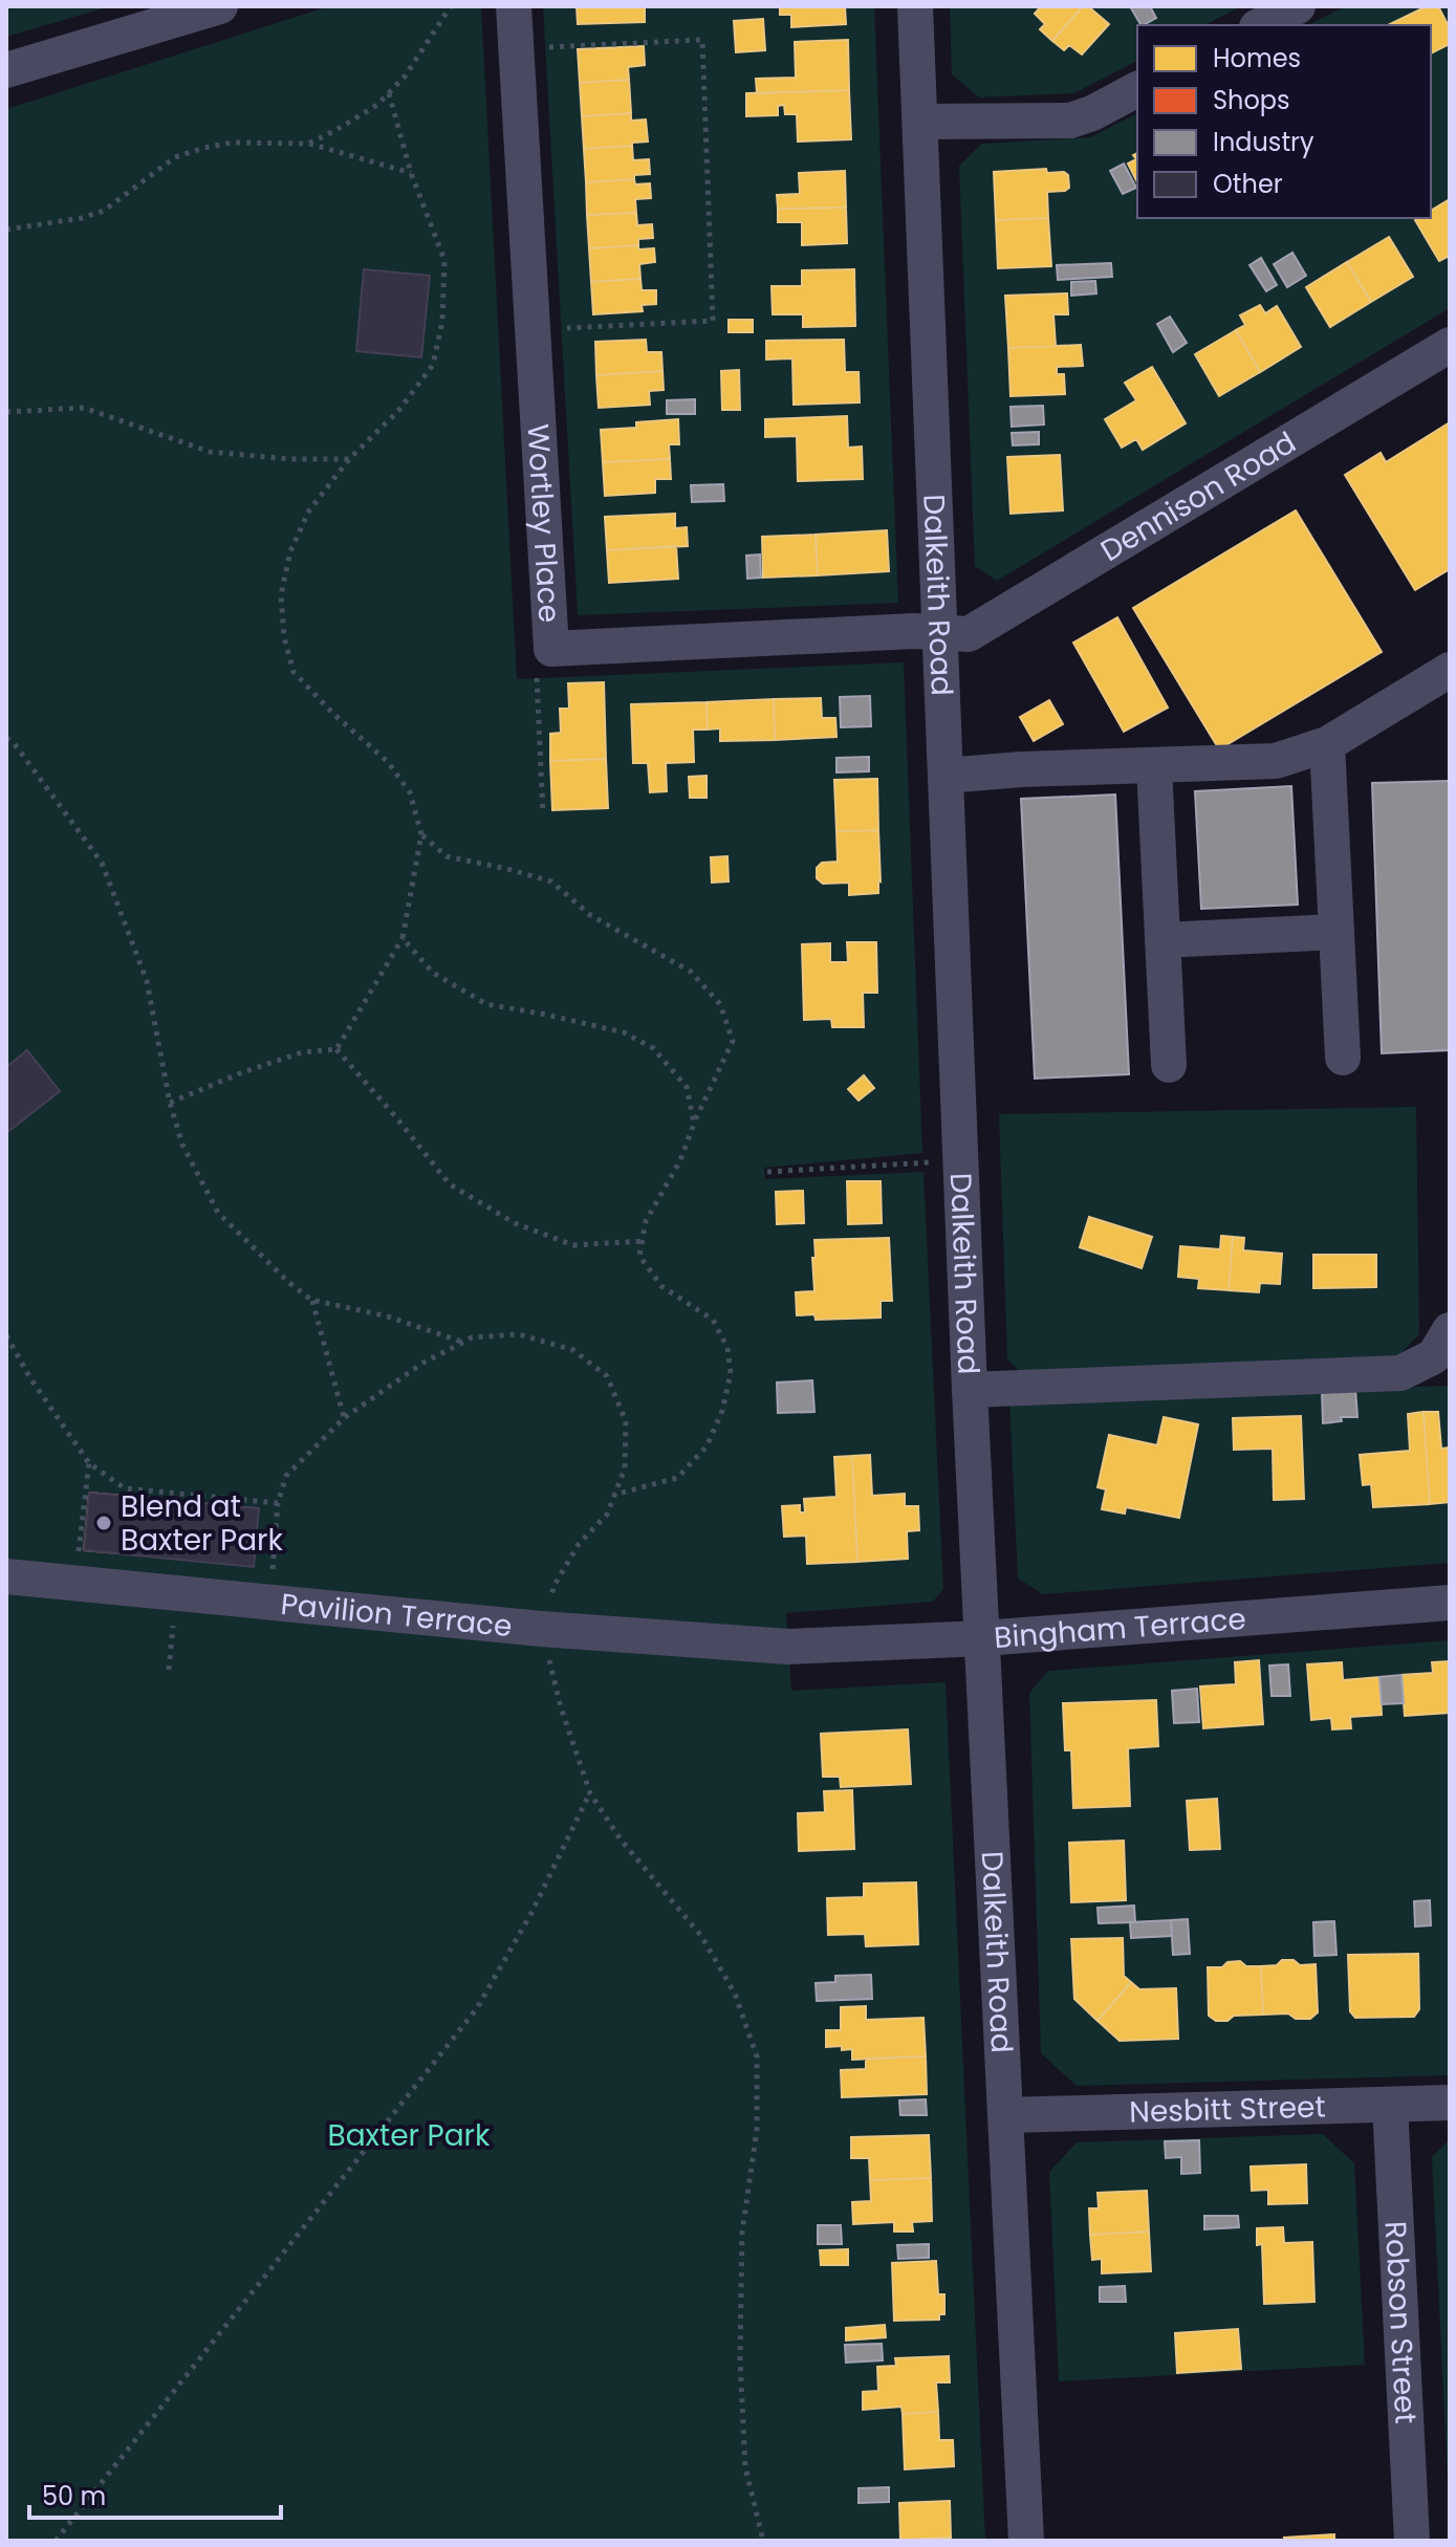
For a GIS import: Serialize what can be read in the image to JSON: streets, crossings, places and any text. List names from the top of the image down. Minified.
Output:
{"streets":{"street":["Dennison Road","Wortley Place","Dalkeith Road","Pavilion Terrace","Bingham Terrace","Nesbitt Street","Robson Street"]},"crossings":[["Dennison Road","Wortley Place"],["Dennison Road","Dalkeith Road"],["Wortley Place","Dalkeith Road"],["Dalkeith Road","Bingham Terrace"],["Dalkeith Road","Nesbitt Street"],["Pavilion Terrace","Bingham Terrace"],["Nesbitt Street","Robson Street"]],"parks":["Baxter Park"],"places":["Blend at Baxter Park"],"legend":["Homes","Shops","Industry","Other"],"scale_bar":"50 m"}
